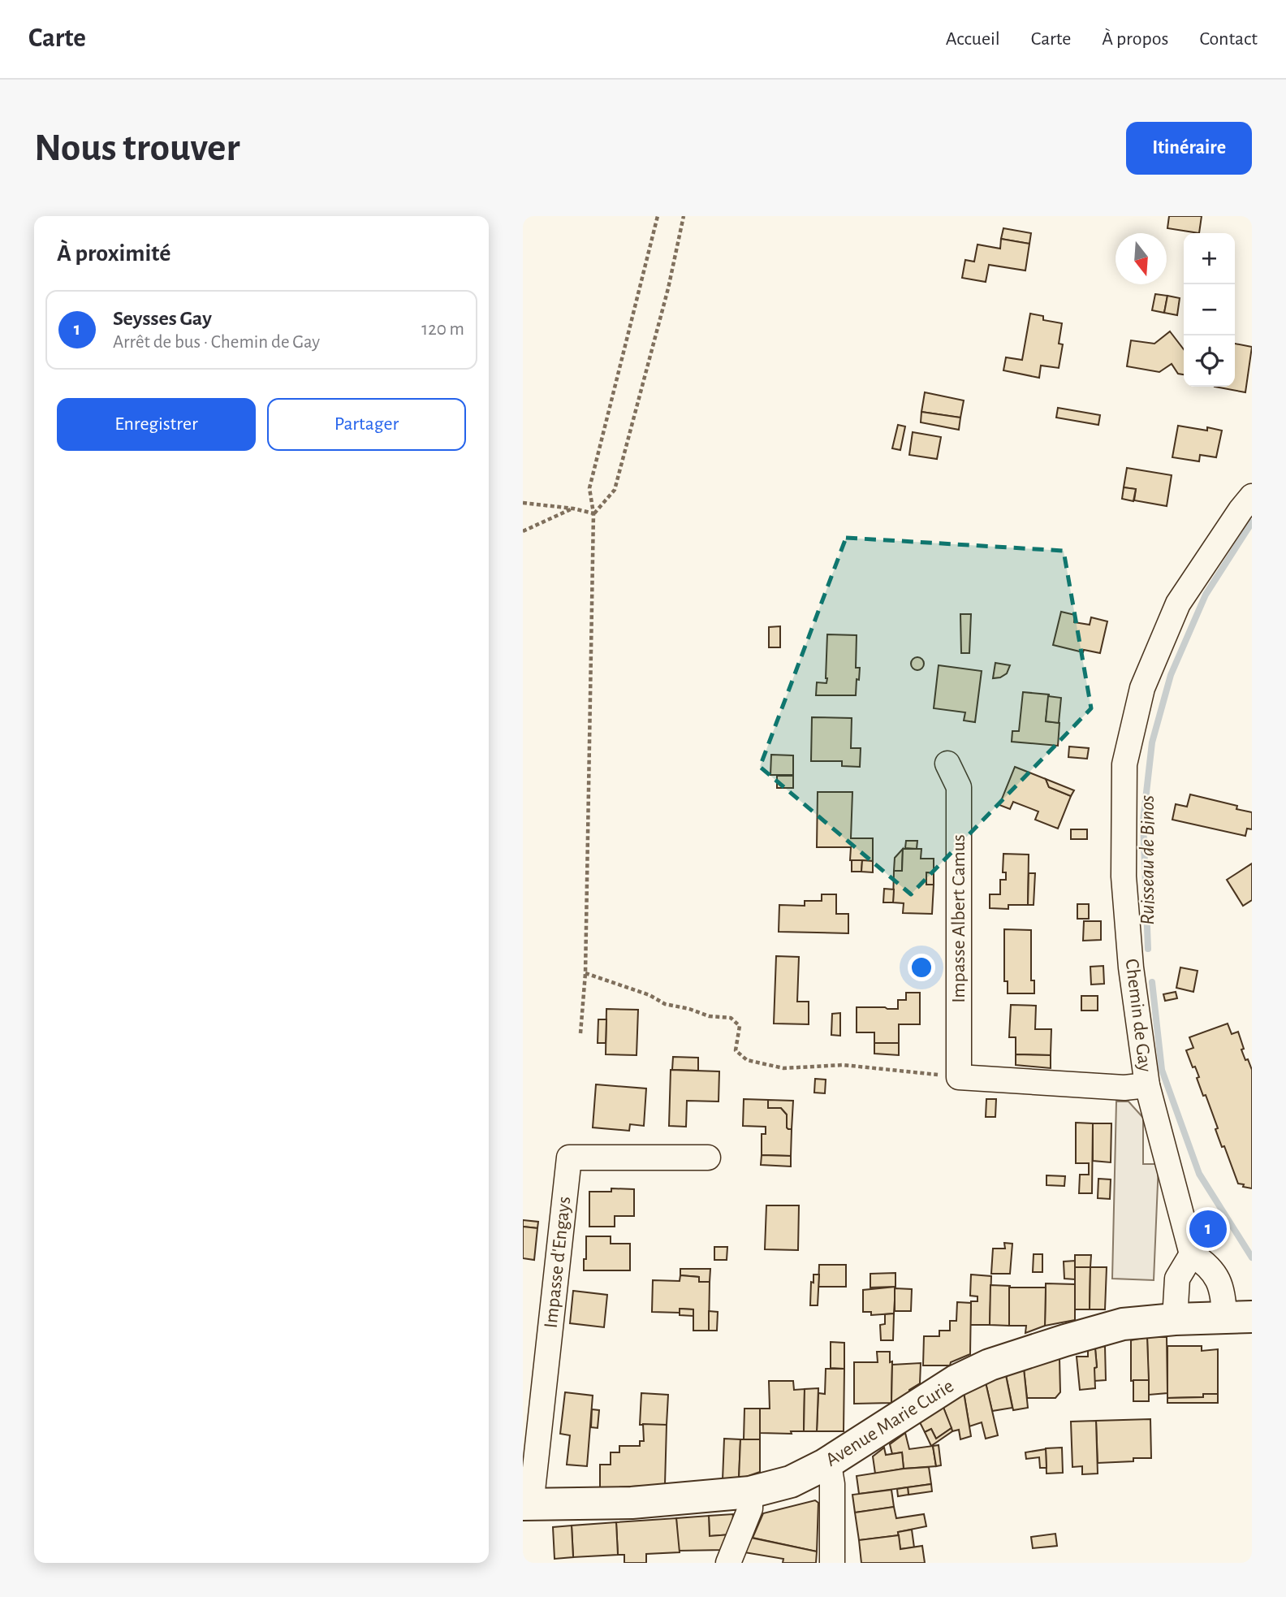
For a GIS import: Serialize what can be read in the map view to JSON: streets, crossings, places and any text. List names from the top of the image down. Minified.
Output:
{"streets":{"main road":["Avenue Marie Curie"],"street":["Impasse Albert Camus","Chemin de Gay","Impasse d'Engays"]},"crossings":[["Impasse d'Engays","Avenue Marie Curie"]],"water":["Ruisseau de Binos"],"north":"bottom","page":{"header":"Carte","nav":["Accueil","Carte","À propos","Contact"],"buttons":["Itinéraire",["Enregistrer","Partager"]],"title":"Nous trouver","heading":"À proximité","map_buttons":["+","−"],"list":[{"mark":"1","name":"Seysses Gay","note":"Arrêt de bus · Chemin de Gay","value":"120 m"}],"pins":"1"}}
